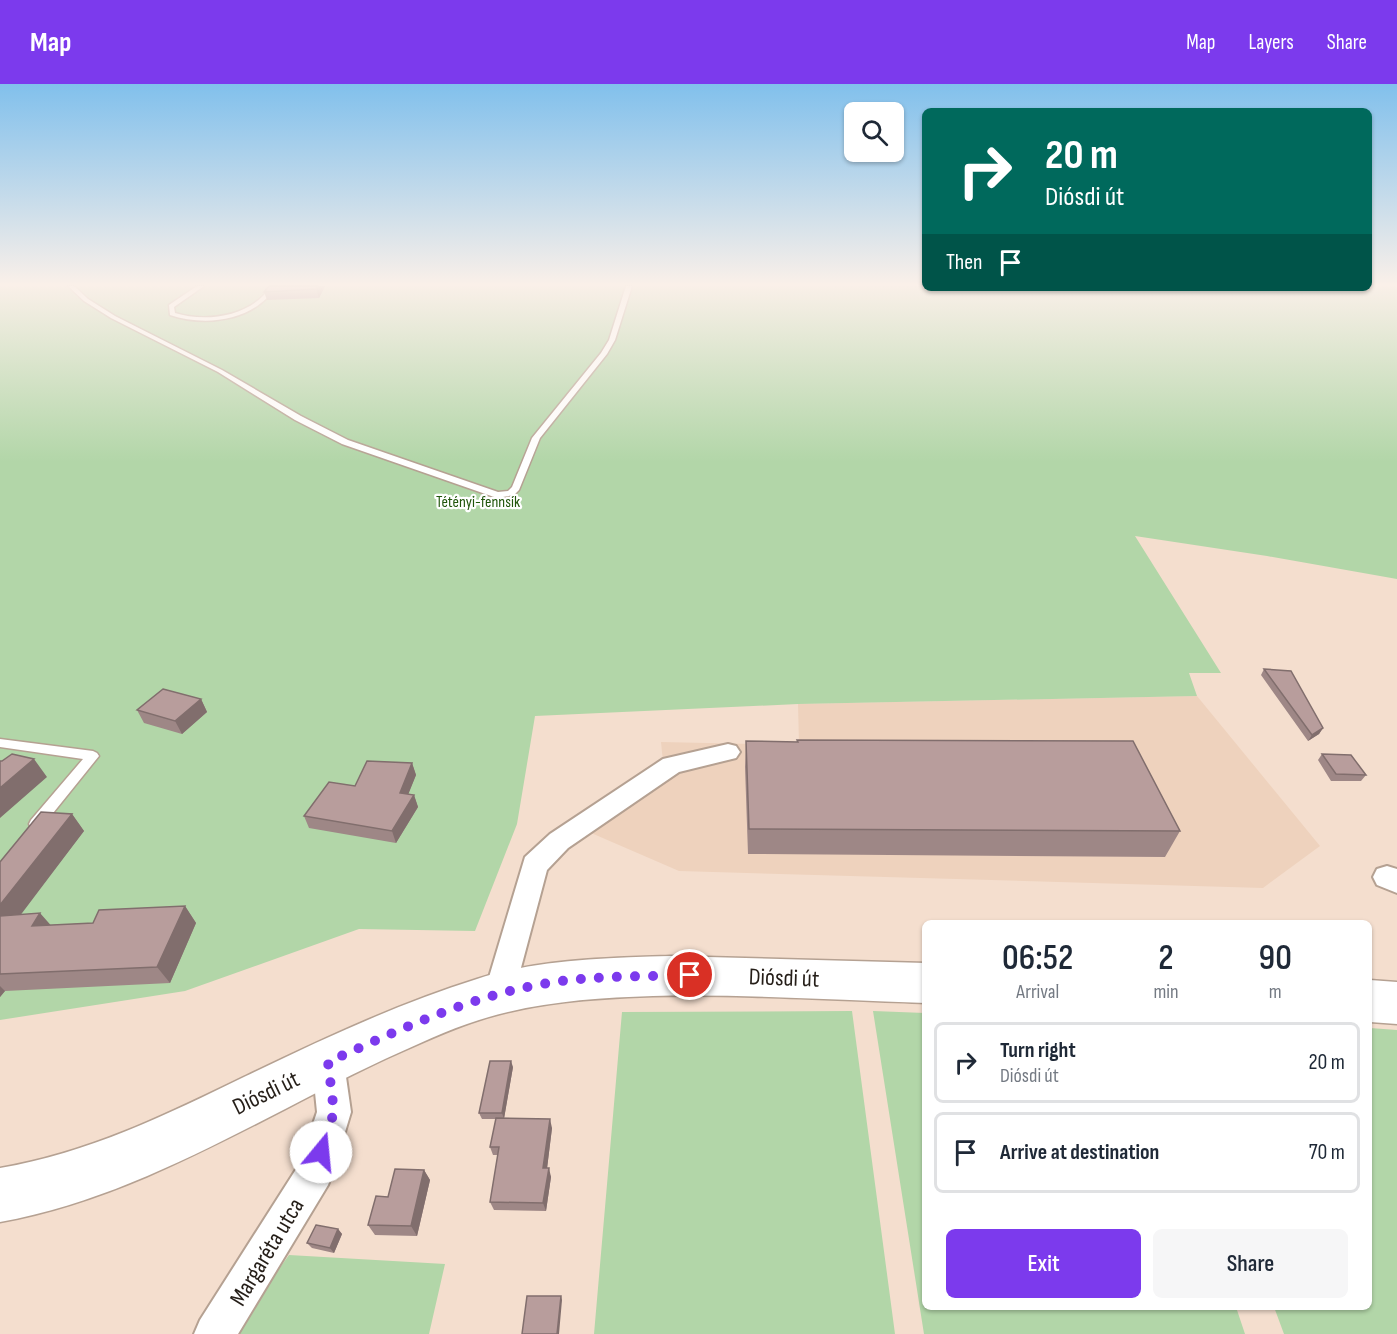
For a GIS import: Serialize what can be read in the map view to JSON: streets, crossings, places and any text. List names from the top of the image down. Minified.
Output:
{"streets":{"main road":["Diósdi út"],"street":["Margaréta utca"]},"crossings":[["Diósdi út","Margaréta utca"]],"parks":["Tétényi-fennsík"],"page":{"header":"Map","nav":["Map","Layers","Share"],"turn":["20 m","Diósdi út"],"then":"Then","eta":["06:52","Arrival","2","min","90","m"],"list":[{"name":"Turn right","note":"Diósdi út","value":"20 m"},{"name":"Arrive at destination","value":"70 m"}],"buttons":["Exit","Share"]}}
